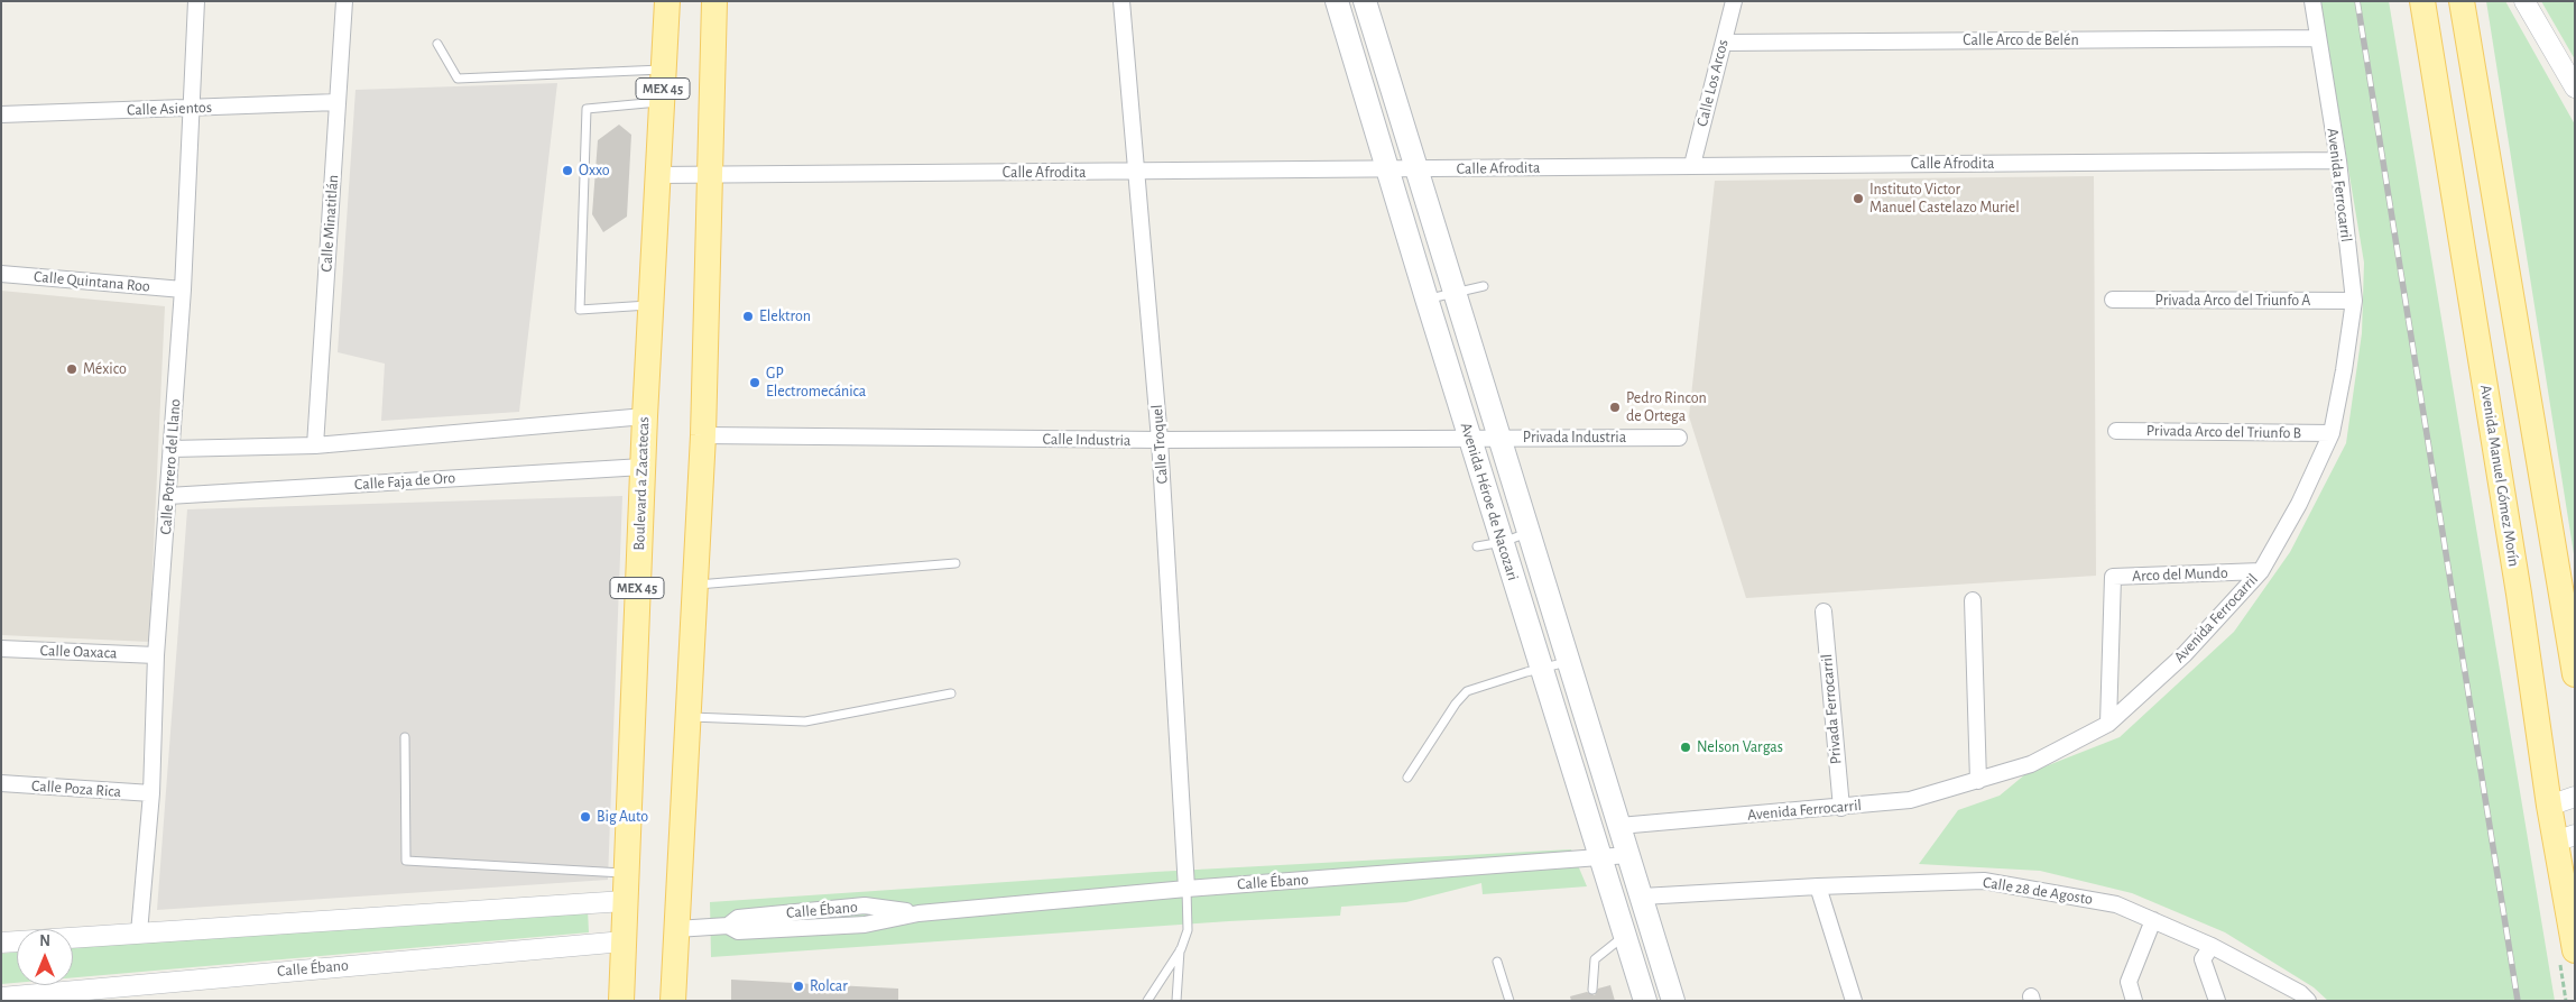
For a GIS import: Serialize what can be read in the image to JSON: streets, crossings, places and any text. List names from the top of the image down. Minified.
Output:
{"streets":{"main road":["MEX 45","Avenida Manuel Gómez Morín","Boulevard a Zacatecas","Avenida Héroe de Nacozari"],"street":["Calle Arco de Belén","Calle Los Arcos","Calle Asientos","Calle Afrodita","Avenida Ferrocarril","Calle Minatitlán","Calle Quintana Roo","Privada Arco del Triunfo A","Privada Arco del Triunfo B","Privada Industria","Calle Industria","Calle Troquel","Calle Potrero del Llano","Calle Faja de Oro","Arco del Mundo","Calle Oaxaca","Privada Ferrocarril","Calle Poza Rica","Calle Ébano","Calle 28 de Agosto"]},"crossings":[["Calle Arco de Belén","Calle Los Arcos"],["Calle Arco de Belén","Avenida Ferrocarril"],["Calle Los Arcos","Calle Afrodita"],["MEX 45","Calle Afrodita"],["MEX 45","Calle Industria"],["MEX 45","Calle Ébano"],["Calle Asientos","Calle Minatitlán"],["Calle Asientos","Calle Potrero del Llano"],["Calle Afrodita","Avenida Ferrocarril"],["Calle Afrodita","Calle Troquel"],["Calle Afrodita","Boulevard a Zacatecas"],["Calle Afrodita","Avenida Héroe de Nacozari"],["Avenida Ferrocarril","Privada Arco del Triunfo A"],["Avenida Ferrocarril","Privada Arco del Triunfo B"],["Avenida Ferrocarril","Avenida Héroe de Nacozari"],["Avenida Ferrocarril","Arco del Mundo"],["Avenida Ferrocarril","Privada Ferrocarril"],["Calle Quintana Roo","Calle Potrero del Llano"],["Privada Industria","Calle Industria"],["Privada Industria","Avenida Héroe de Nacozari"],["Calle Industria","Calle Troquel"],["Calle Industria","Avenida Héroe de Nacozari"],["Calle Troquel","Calle Ébano"],["Calle Potrero del Llano","Calle Faja de Oro"],["Calle Potrero del Llano","Calle Oaxaca"],["Calle Potrero del Llano","Calle Poza Rica"],["Calle Faja de Oro","Boulevard a Zacatecas"],["Boulevard a Zacatecas","Calle Ébano"],["Avenida Héroe de Nacozari","Calle Ébano"],["Avenida Héroe de Nacozari","Calle 28 de Agosto"]],"places":["Oxxo","Instituto Victor Manuel Castelazo Muriel","Elektron","México","GP Electromecánica","Pedro Rincon de Ortega","Nelson Vargas","Big Auto","Rolcar"],"north":"top"}
